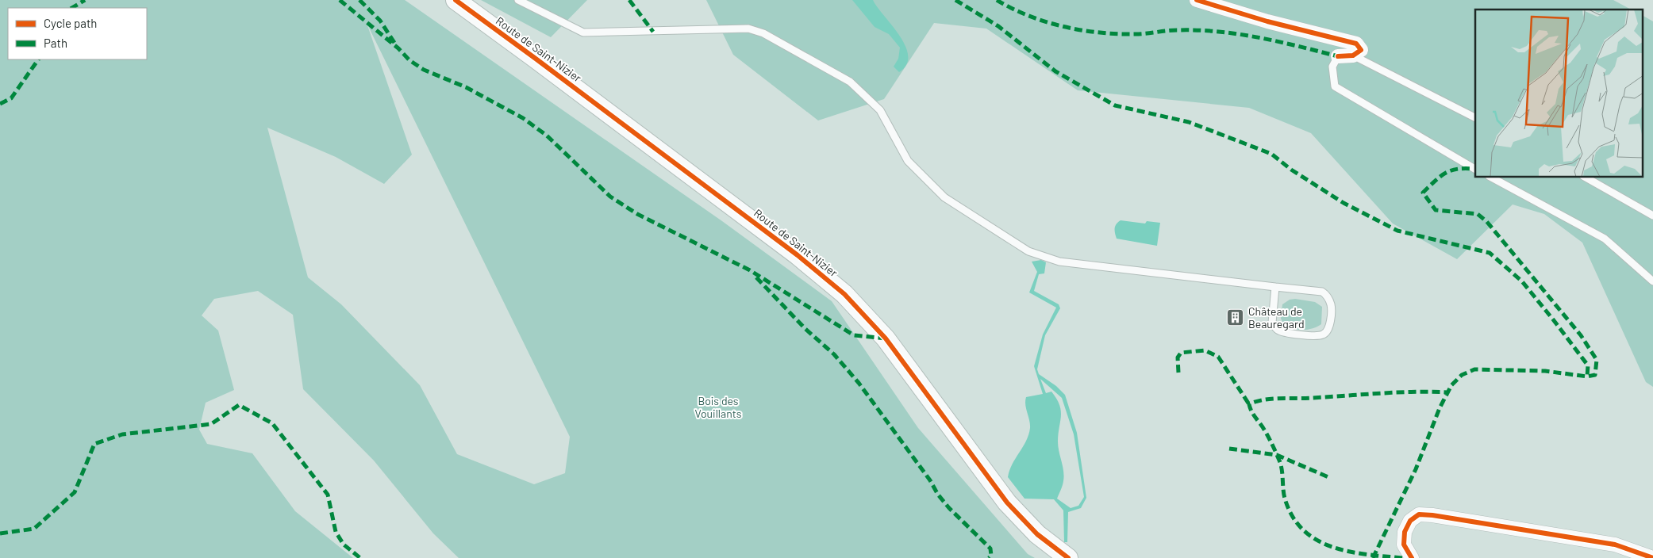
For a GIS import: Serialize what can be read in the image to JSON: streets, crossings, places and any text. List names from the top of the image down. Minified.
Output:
{"streets":{"main road":["Route de Saint-Nizier"]},"parks":["Bois des Vouillants"],"places":{"building":["Château de Beauregard"]},"legend":["Cycle path","Path"]}
